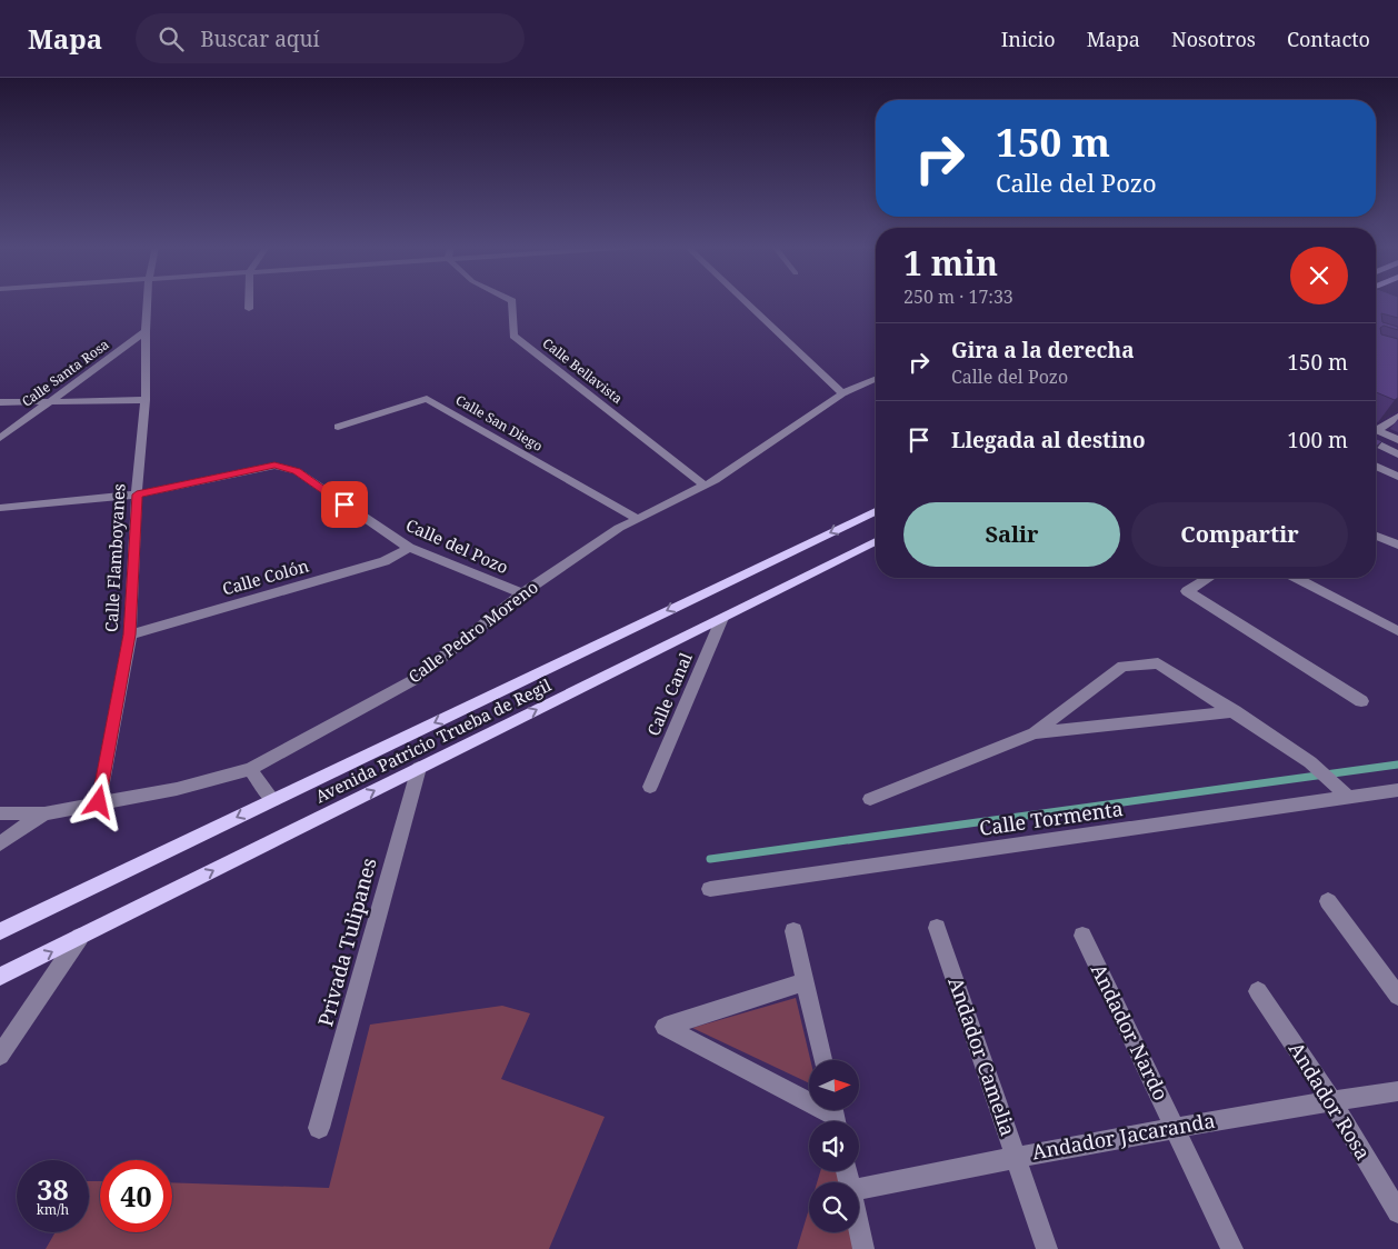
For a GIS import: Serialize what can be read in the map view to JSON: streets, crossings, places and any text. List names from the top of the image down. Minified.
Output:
{"streets":{"main road":["Avenida Patricio Trueba de Regil"],"street":["Calle Bellavista","Calle Santa Rosa","Calle San Diego","Calle del Pozo","Calle Flamboyanes","Calle Colón","Calle Pedro Moreno","Calle Canal","Calle Tormenta","Privada Tulipanes","Andador Nardo","Andador Camelia","Andador Rosa","Andador Jacaranda"]},"crossings":[["Calle Bellavista","Calle Pedro Moreno"],["Calle Santa Rosa","Calle Flamboyanes"],["Calle San Diego","Calle Pedro Moreno"],["Calle del Pozo","Calle Flamboyanes"],["Calle del Pozo","Calle Colón"],["Calle del Pozo","Calle Pedro Moreno"],["Calle Flamboyanes","Calle Colón"],["Calle Flamboyanes","Calle Pedro Moreno"],["Calle Canal","Avenida Patricio Trueba de Regil"],["Avenida Patricio Trueba de Regil","Privada Tulipanes"],["Andador Nardo","Andador Jacaranda"],["Andador Camelia","Andador Jacaranda"],["Andador Rosa","Andador Jacaranda"]],"north":"right","page":{"header":"Mapa","search":"Buscar aquí","nav":["Inicio","Mapa","Nosotros","Contacto"],"turn":["150 m","Calle del Pozo"],"heading":["1 min","250 m · 17:33"],"list":[{"name":"Gira a la derecha","note":"Calle del Pozo","value":"150 m"},{"name":"Llegada al destino","value":"100 m"}],"buttons":["Salir","Compartir"],"speed":"38 km/h","limit":"40"}}
